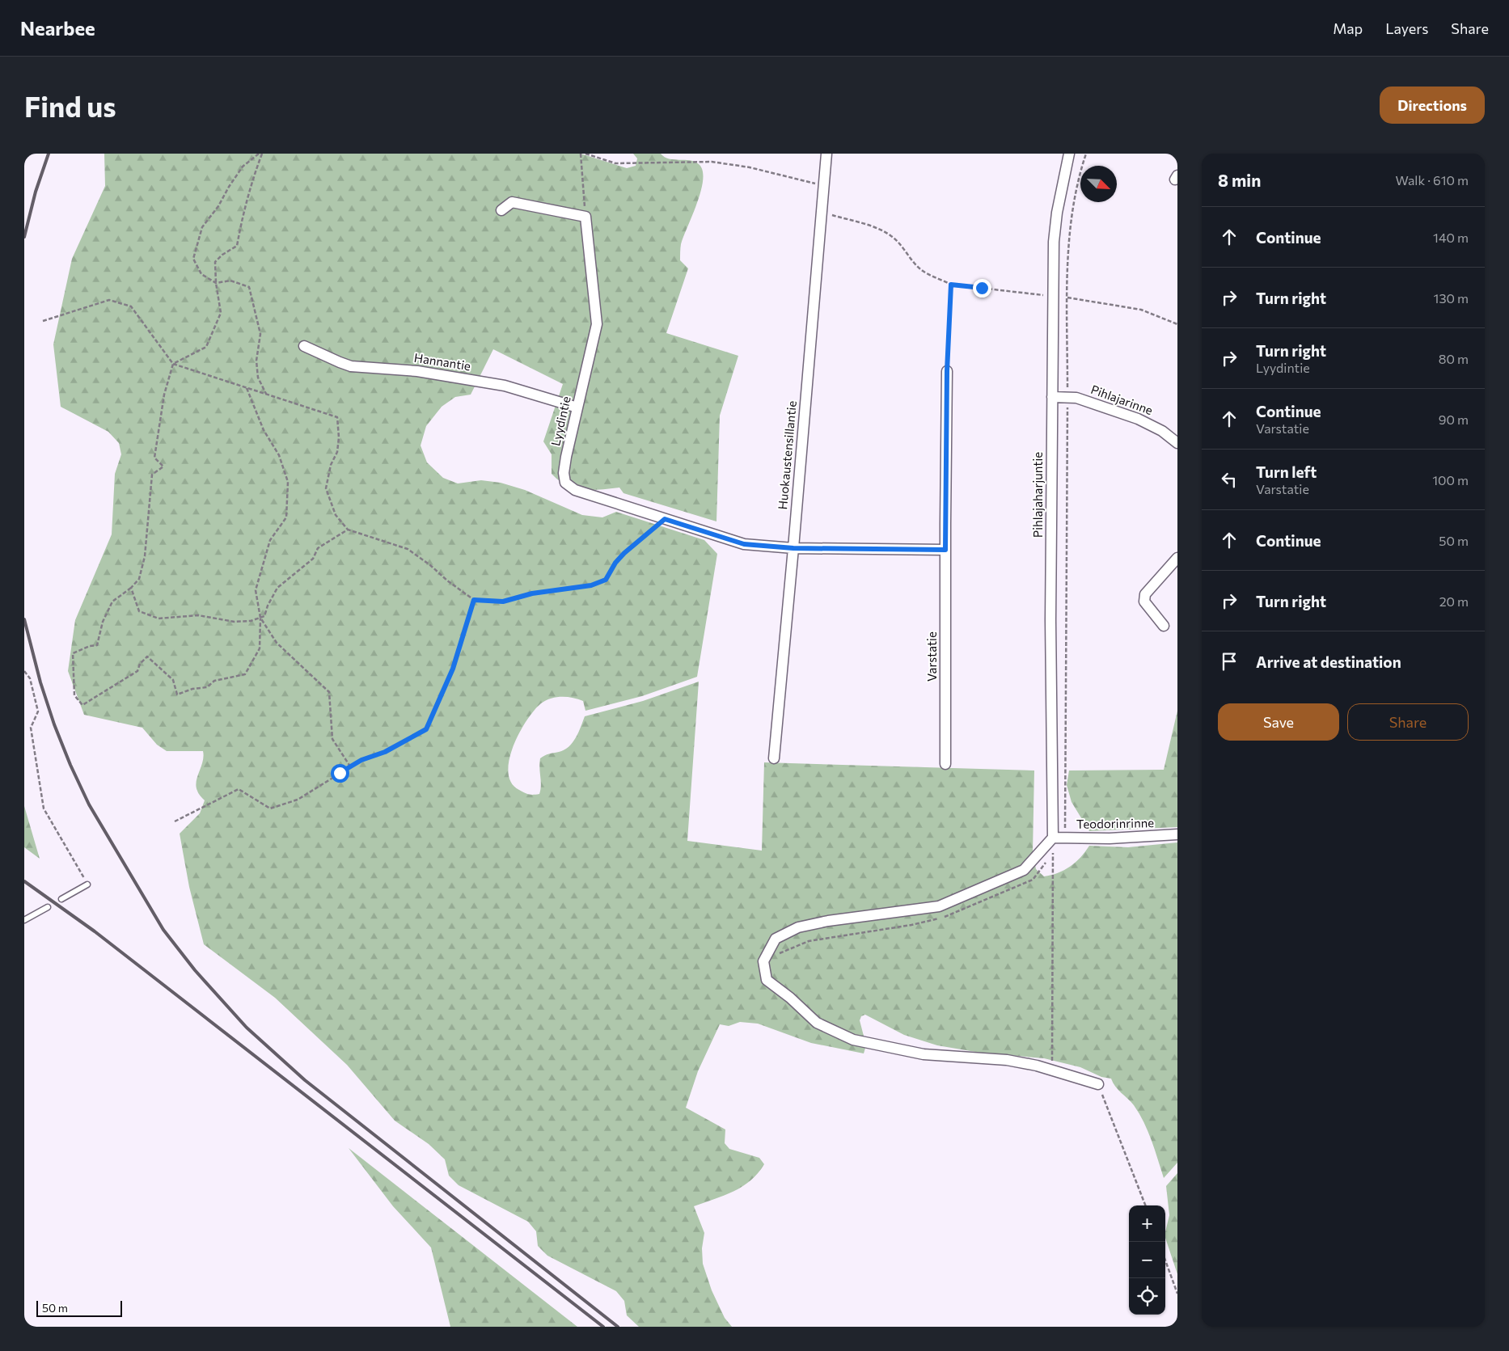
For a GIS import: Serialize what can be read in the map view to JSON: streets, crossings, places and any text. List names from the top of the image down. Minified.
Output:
{"streets":{"street":["Hannantie","Pihlajarinne","Lyydintie","Huokaustensillantie","Pihlajaharjuntie","Varstatie","Teodorinrinne"]},"crossings":[["Hannantie","Lyydintie"],["Pihlajarinne","Pihlajaharjuntie"],["Lyydintie","Huokaustensillantie"],["Pihlajaharjuntie","Teodorinrinne"]],"scale_bar":"50 m","north":"bottom right","page":{"header":"Nearbee","nav":["Map","Layers","Share"],"buttons":["Directions",["Save","Share"]],"title":"Find us","heading":["8 min","Walk · 610 m"],"list":[["Continue","140 m"],["Turn right","130 m"],["Turn right","Lyydintie","80 m"],["Continue","Varstatie","90 m"],["Turn left","Varstatie","100 m"],["Continue","50 m"],["Turn right","20 m"],"Arrive at destination"],"map_buttons":["+","−"],"scale":"50 m"}}
